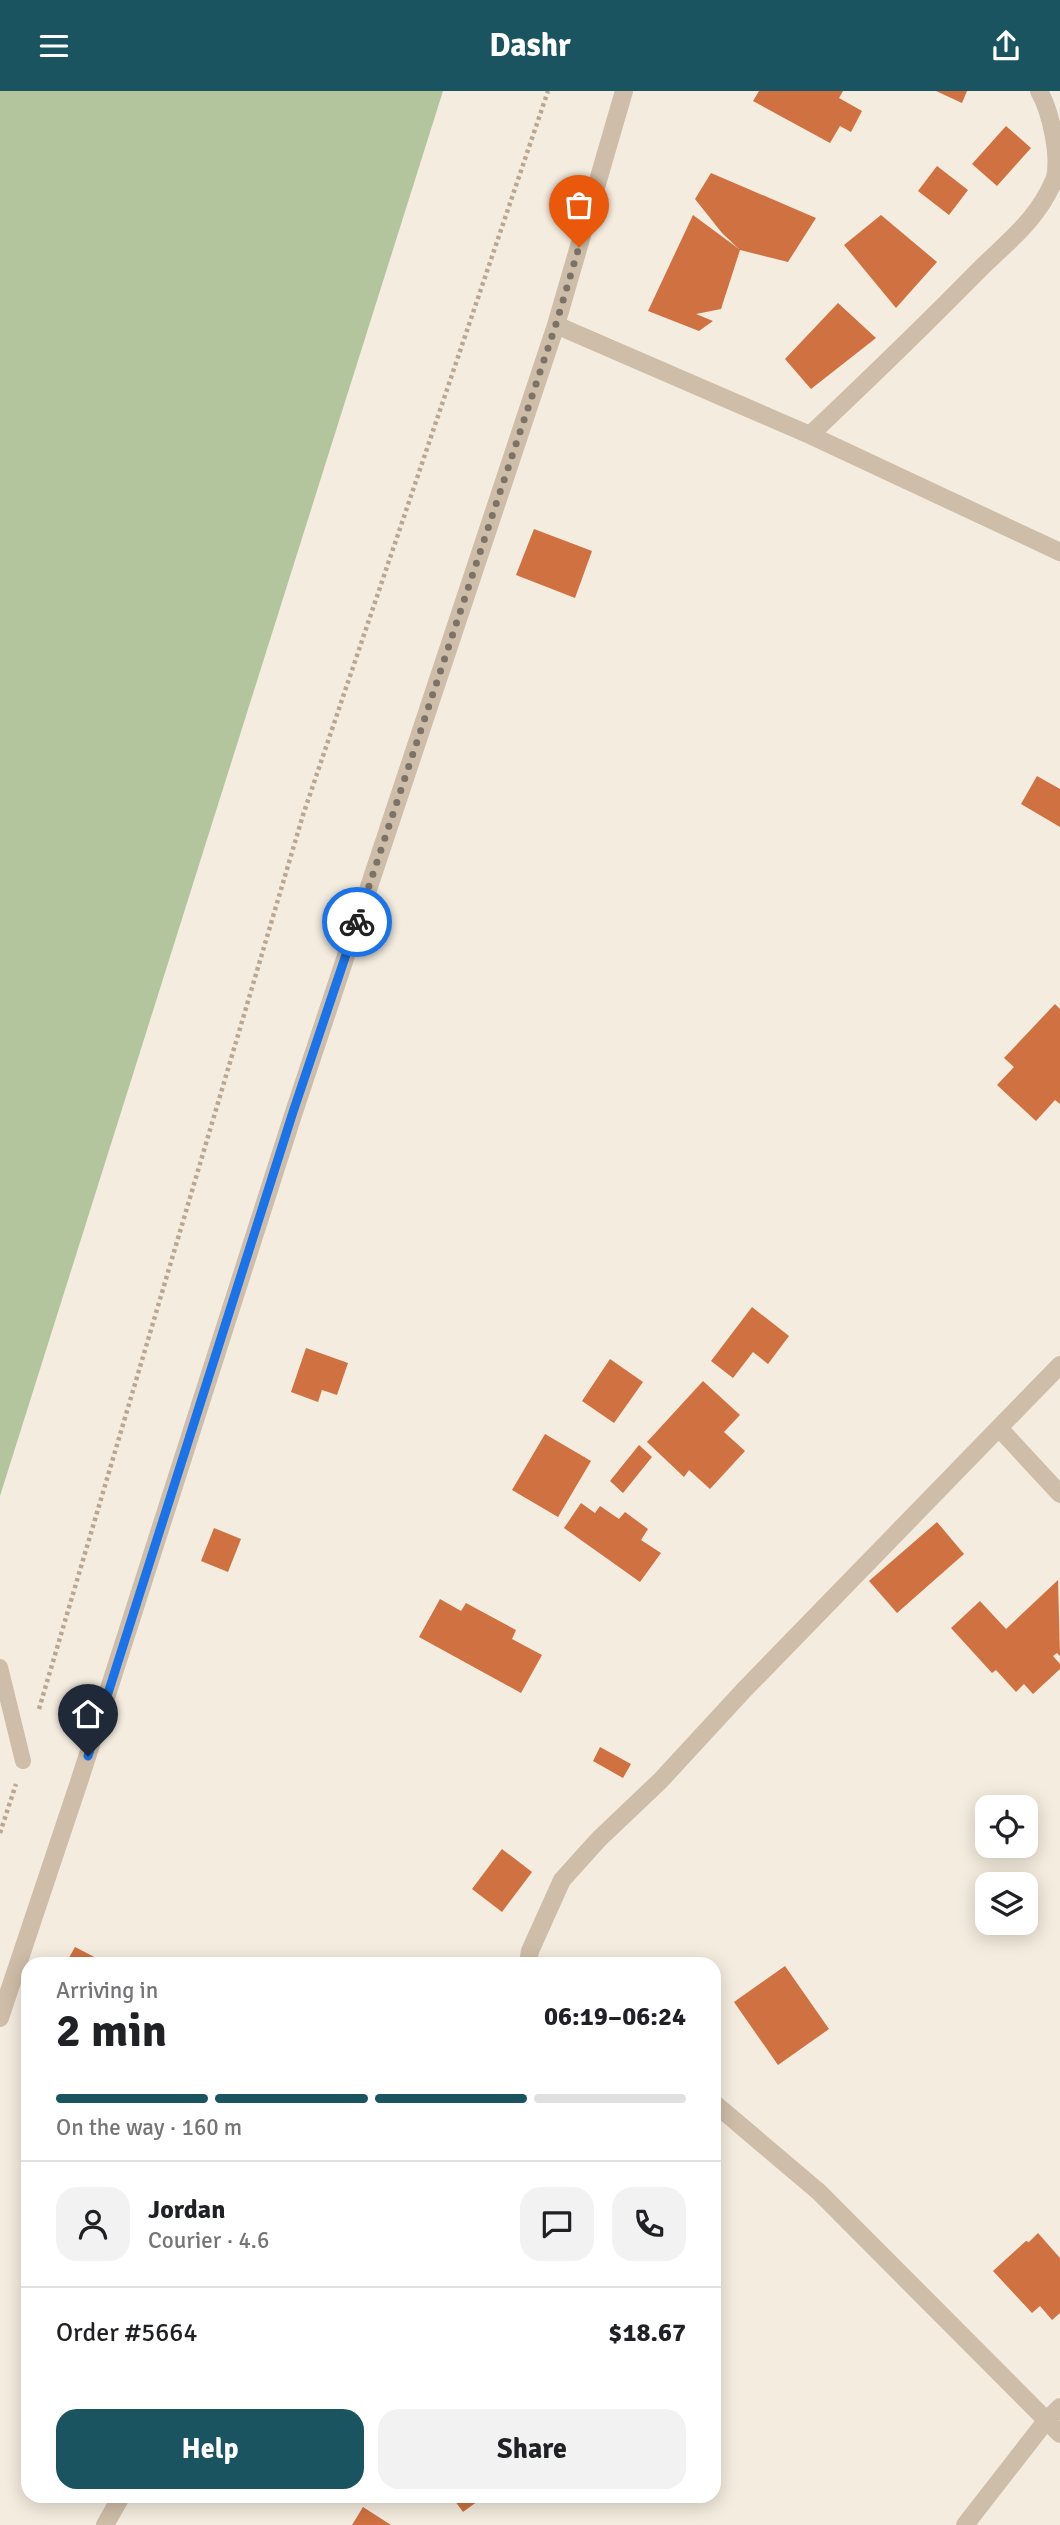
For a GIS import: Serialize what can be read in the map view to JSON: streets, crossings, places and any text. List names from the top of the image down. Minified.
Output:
{"page":{"header":"Dashr","heading":["2 min","Arriving in","06:19–06:24"],"panel":["Jordan","Courier · 4.6","Order #5664","$18.67"],"bar":"On the way · 160 m","buttons":["Help","Share"]}}
